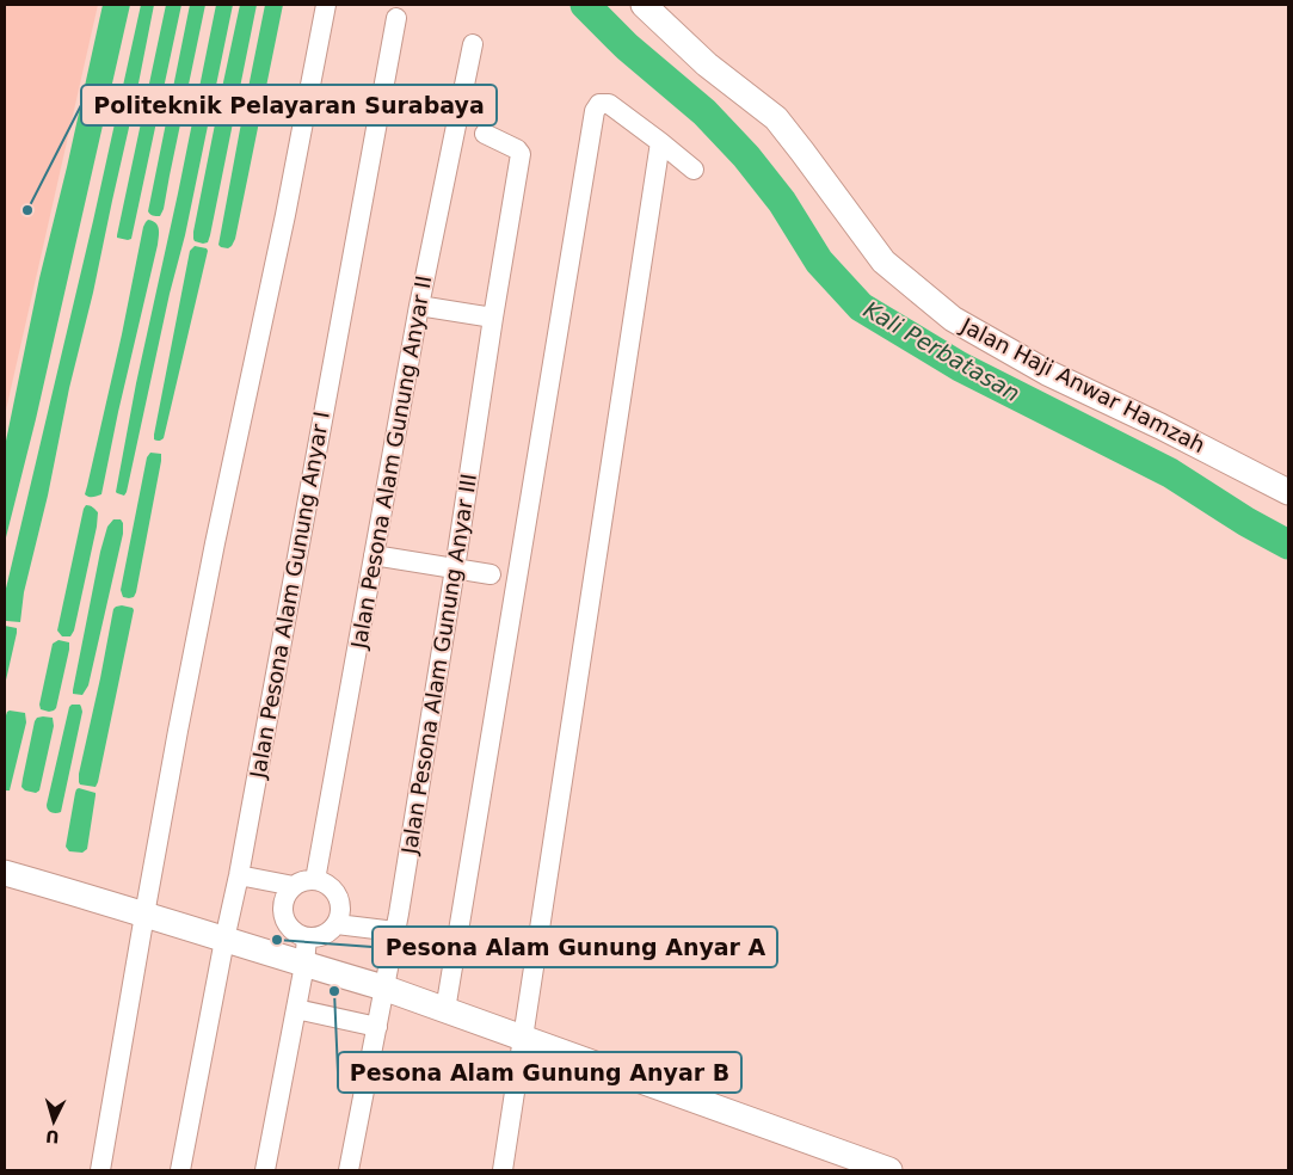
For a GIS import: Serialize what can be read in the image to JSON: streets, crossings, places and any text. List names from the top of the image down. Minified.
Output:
{"streets":{"street":["Jalan Haji Anwar Hamzah","Jalan Pesona Alam Gunung Anyar II","Jalan Pesona Alam Gunung Anyar I","Jalan Pesona Alam Gunung Anyar III"]},"water":["Kali Perbatasan"],"places":["Politeknik Pelayaran Surabaya","Pesona Alam Gunung Anyar A","Pesona Alam Gunung Anyar B"],"north":"bottom"}
